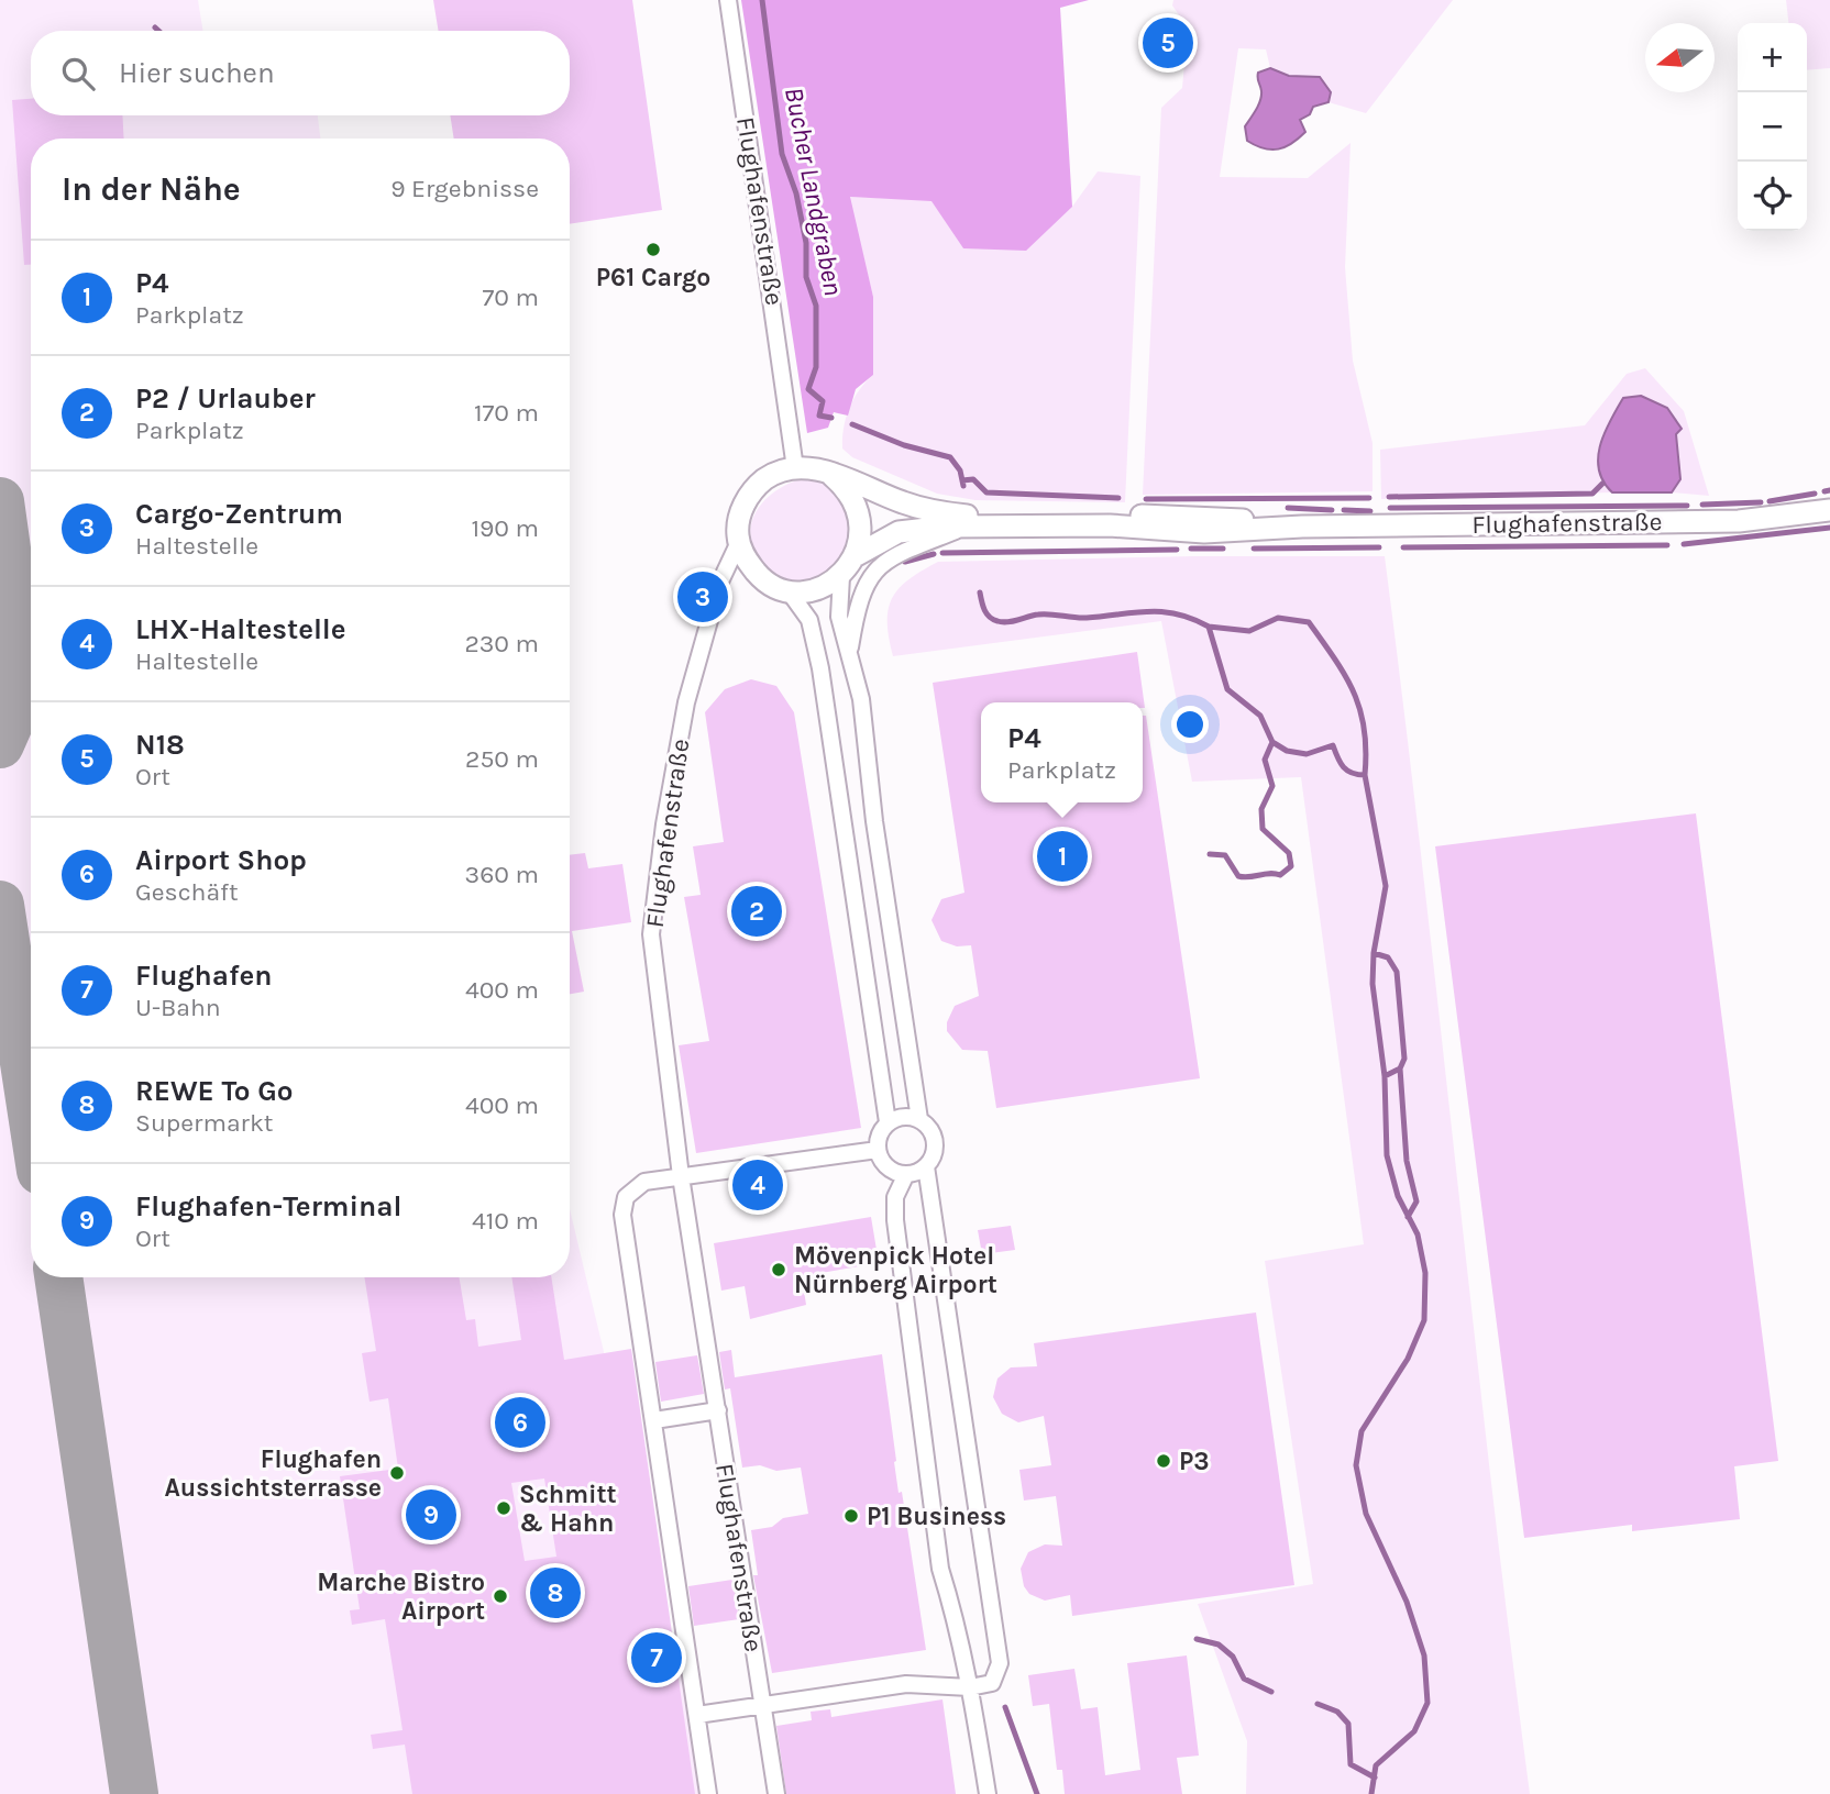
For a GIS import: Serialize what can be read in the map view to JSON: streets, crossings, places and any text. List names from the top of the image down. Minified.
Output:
{"streets":{"main road":["Flughafenstraße"]},"water":["Bucher Landgraben"],"places":["P61 Cargo","Mövenpick Hotel Nürnberg Airport","P3","Flughafen Aussichtsterrasse","Schmitt & Hahn","P1 Business","Marche Bistro Airport"],"north":"left","page":{"pins":["5","3","1","2","4","6","9","8","7"],"map_buttons":["+","−"],"search":"Hier suchen","heading":["In der Nähe","9 Ergebnisse"],"list":[{"mark":"1","name":"P4","note":"Parkplatz","value":"70 m"},{"mark":"2","name":"P2 / Urlauber","note":"Parkplatz","value":"170 m"},{"mark":"3","name":"Cargo-Zentrum","note":"Haltestelle","value":"190 m"},{"mark":"4","name":"LHX-Haltestelle","note":"Haltestelle","value":"230 m"},{"mark":"5","name":"N18","note":"Ort","value":"250 m"},{"mark":"6","name":"Airport Shop","note":"Geschäft","value":"360 m"},{"mark":"7","name":"Flughafen","note":"U-Bahn","value":"400 m"},{"mark":"8","name":"REWE To Go","note":"Supermarkt","value":"400 m"},{"mark":"9","name":"Flughafen-Terminal","note":"Ort","value":"410 m"}],"popup":["P4","Parkplatz"]}}
